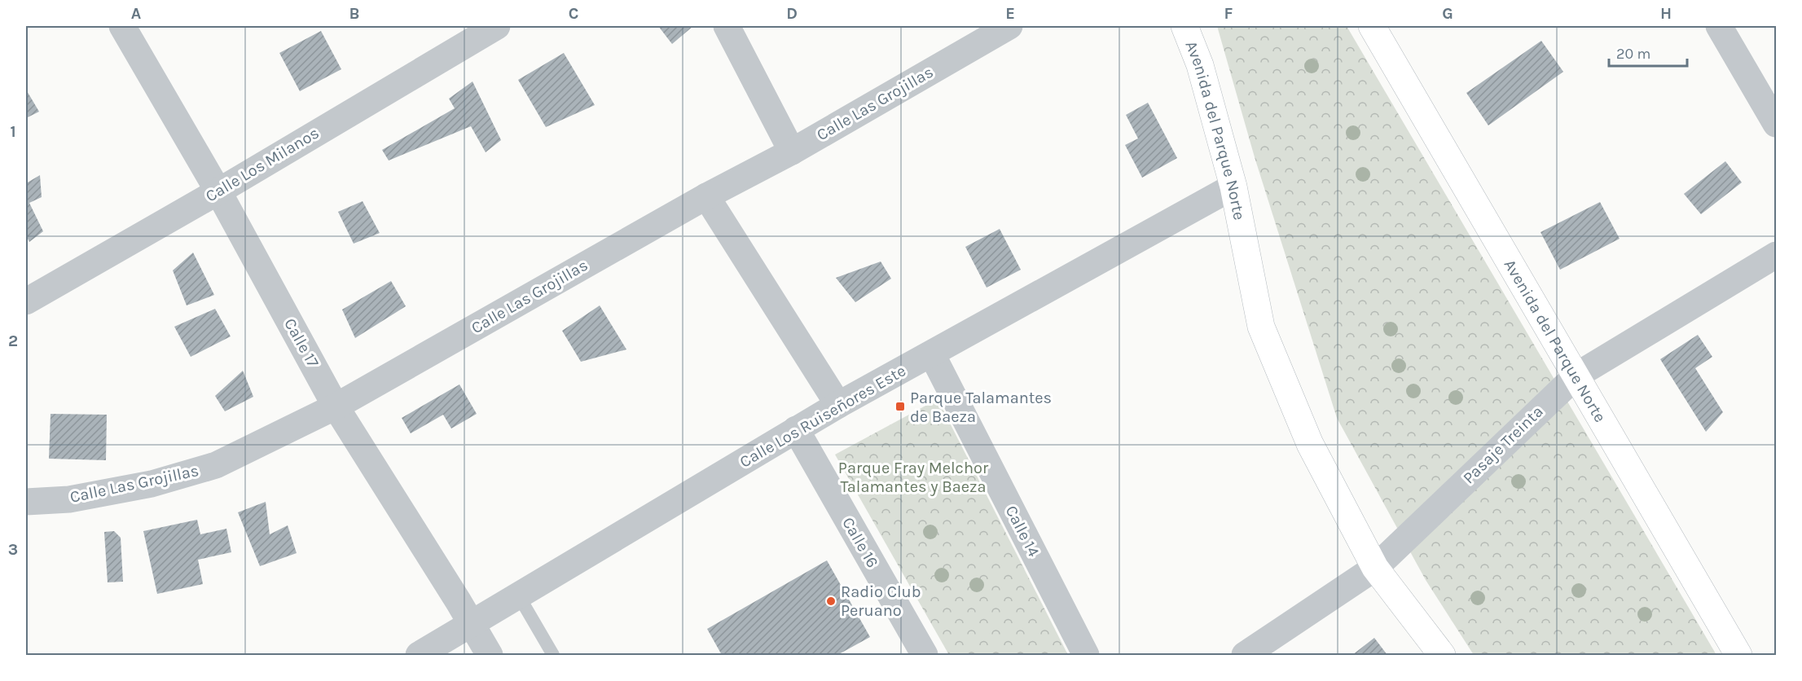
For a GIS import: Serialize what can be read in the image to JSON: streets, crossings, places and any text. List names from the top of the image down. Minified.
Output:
{"streets":{"main road":["Avenida del Parque Norte"],"street":["Calle Las Grojillas","Calle Los Milanos","Calle 17","Calle Los Ruiseñores Este","Pasaje Treinta","Calle 14","Calle 16"]},"crossings":[["Calle Las Grojillas","Calle 17"],["Avenida del Parque Norte","Calle Los Ruiseñores Este"],["Avenida del Parque Norte","Pasaje Treinta"],["Calle Los Milanos","Calle 17"],["Calle 17","Calle Los Ruiseñores Este"],["Calle Los Ruiseñores Este","Calle 14"],["Calle Los Ruiseñores Este","Calle 16"]],"parks":["Parque Fray Melchor Talamantes y Baeza"],"places":{"transit":["Parque Talamantes de Baeza"],"other":["Radio Club Peruano"]},"scale_bar":"20 m","grid":{"columns":["A","B","C","D","E","F","G","H"],"rows":["1","2","3"]}}
